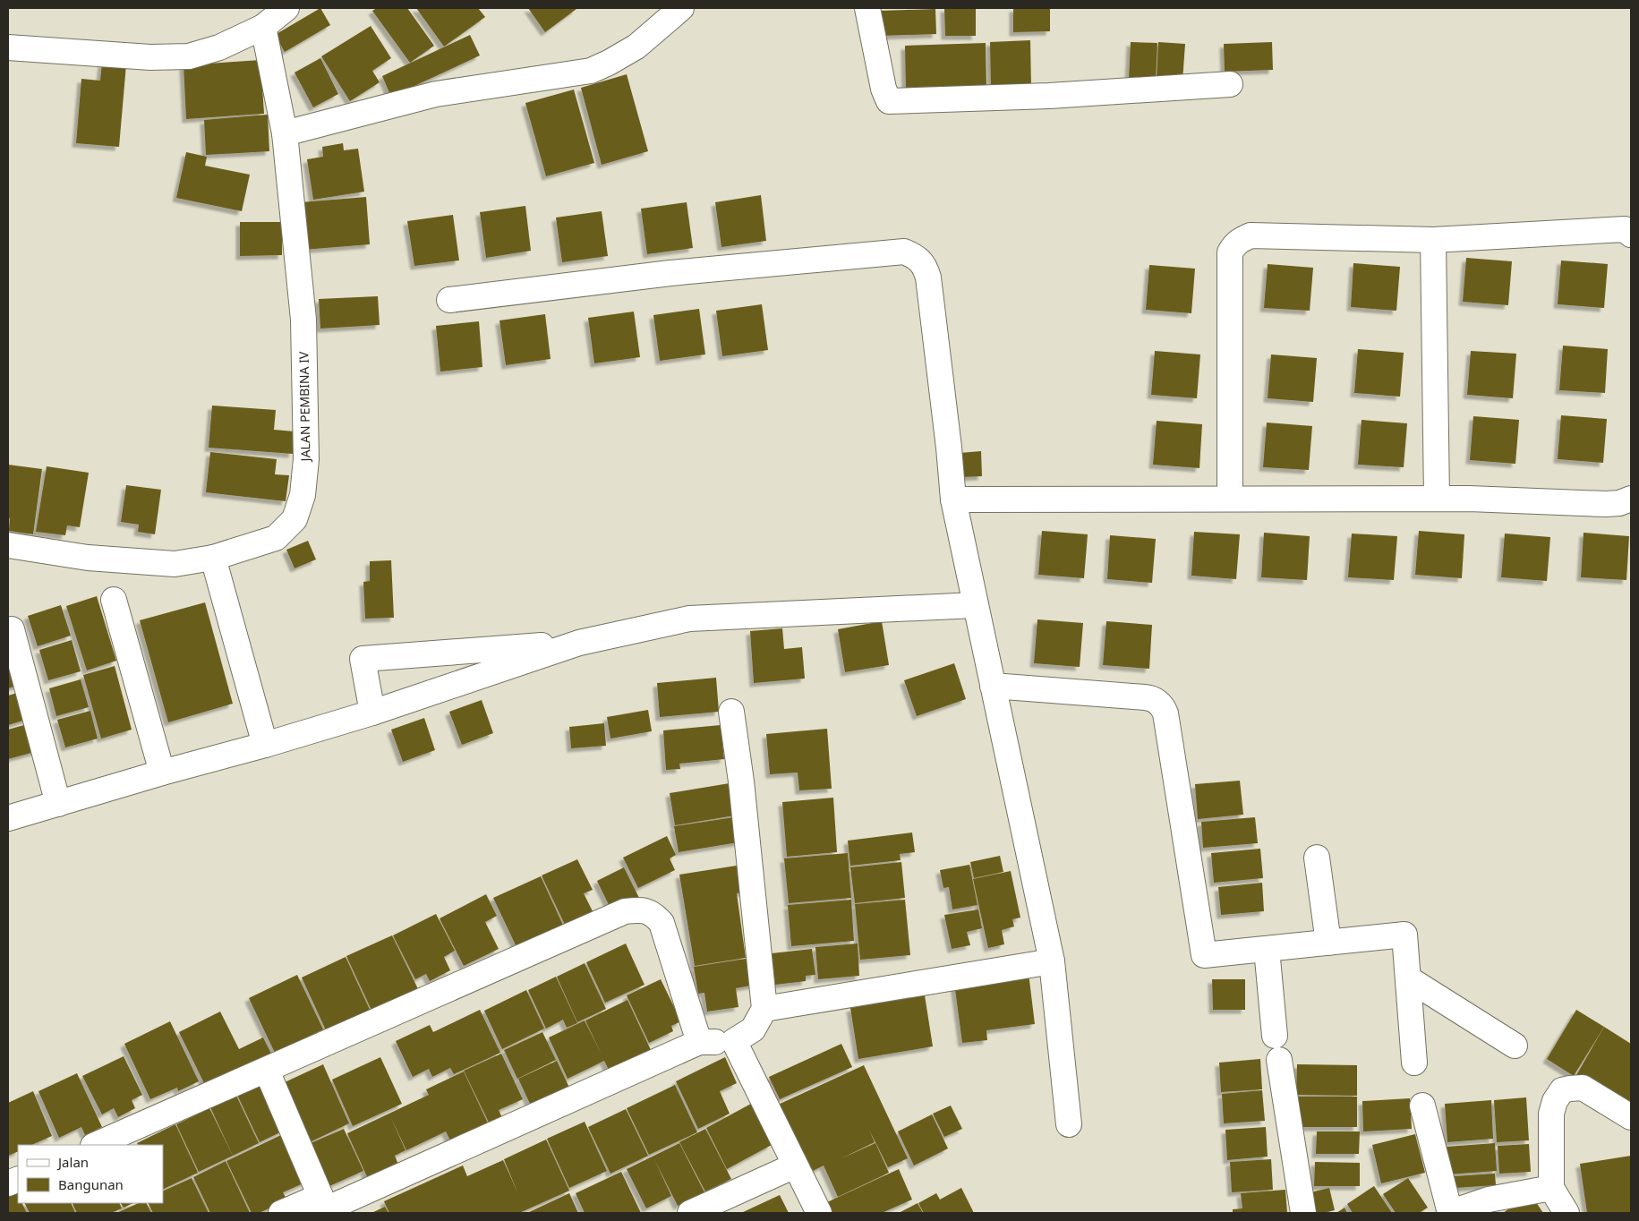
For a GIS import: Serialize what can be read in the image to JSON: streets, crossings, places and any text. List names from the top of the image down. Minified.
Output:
{"streets":{"street":["JALAN PEMBINA IV"]},"legend":["Jalan","Bangunan"]}
